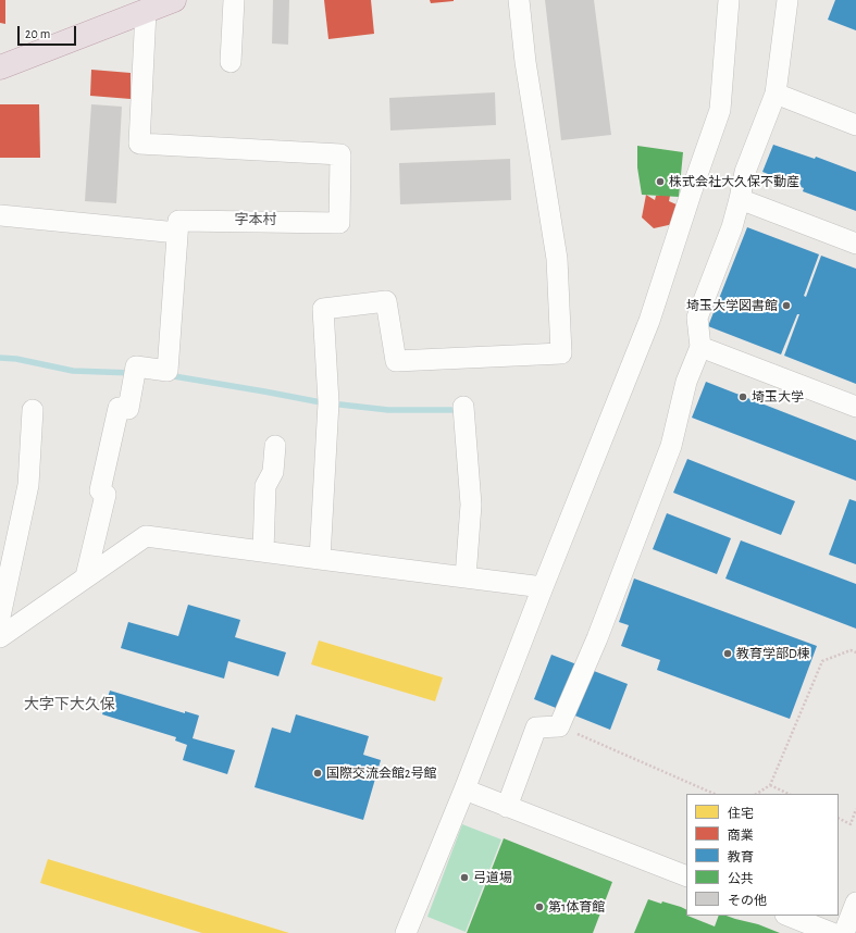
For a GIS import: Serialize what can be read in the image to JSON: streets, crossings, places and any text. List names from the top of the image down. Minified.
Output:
{"districts":["字本村","大字下大久保"],"places":["株式会社大久保不動産","埼玉大学図書館","埼玉大学","教育学部D棟","国際交流会館2号館","弓道場","第1体育館"],"legend":["住宅","商業","教育","公共","その他"],"scale_bar":"20 m"}
